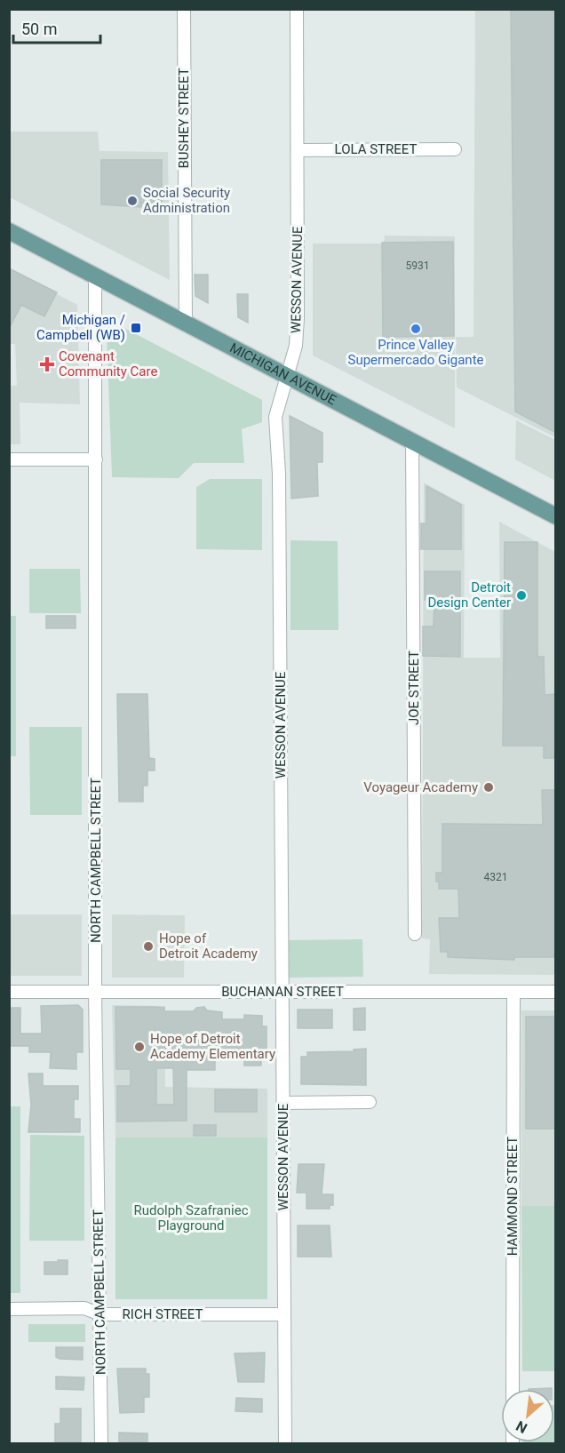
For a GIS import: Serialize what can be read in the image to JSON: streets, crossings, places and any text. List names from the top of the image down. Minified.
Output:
{"streets":{"main road":["MICHIGAN AVENUE"],"street":["BUSHEY STREET","LOLA STREET","WESSON AVENUE","JOE STREET","NORTH CAMPBELL STREET","BUCHANAN STREET","HAMMOND STREET","RICH STREET"]},"crossings":[["BUSHEY STREET","MICHIGAN AVENUE"],["LOLA STREET","WESSON AVENUE"],["WESSON AVENUE","MICHIGAN AVENUE"],["WESSON AVENUE","BUCHANAN STREET"],["WESSON AVENUE","RICH STREET"],["MICHIGAN AVENUE","JOE STREET"],["MICHIGAN AVENUE","NORTH CAMPBELL STREET"],["NORTH CAMPBELL STREET","BUCHANAN STREET"],["NORTH CAMPBELL STREET","RICH STREET"],["BUCHANAN STREET","HAMMOND STREET"]],"parks":["Rudolph Szafraniec Playground"],"places":{"other":["Social Security Administration","Prince Valley Supermercado Gigante","Detroit Design Center","Voyageur Academy","Hope of Detroit Academy","Hope of Detroit Academy Elementary"],"transit":["Michigan / Campbell (WB)"],"health":["Covenant Community Care"]},"house_numbers":["5931","4321"],"scale_bar":"50 m","north":"bottom left"}
